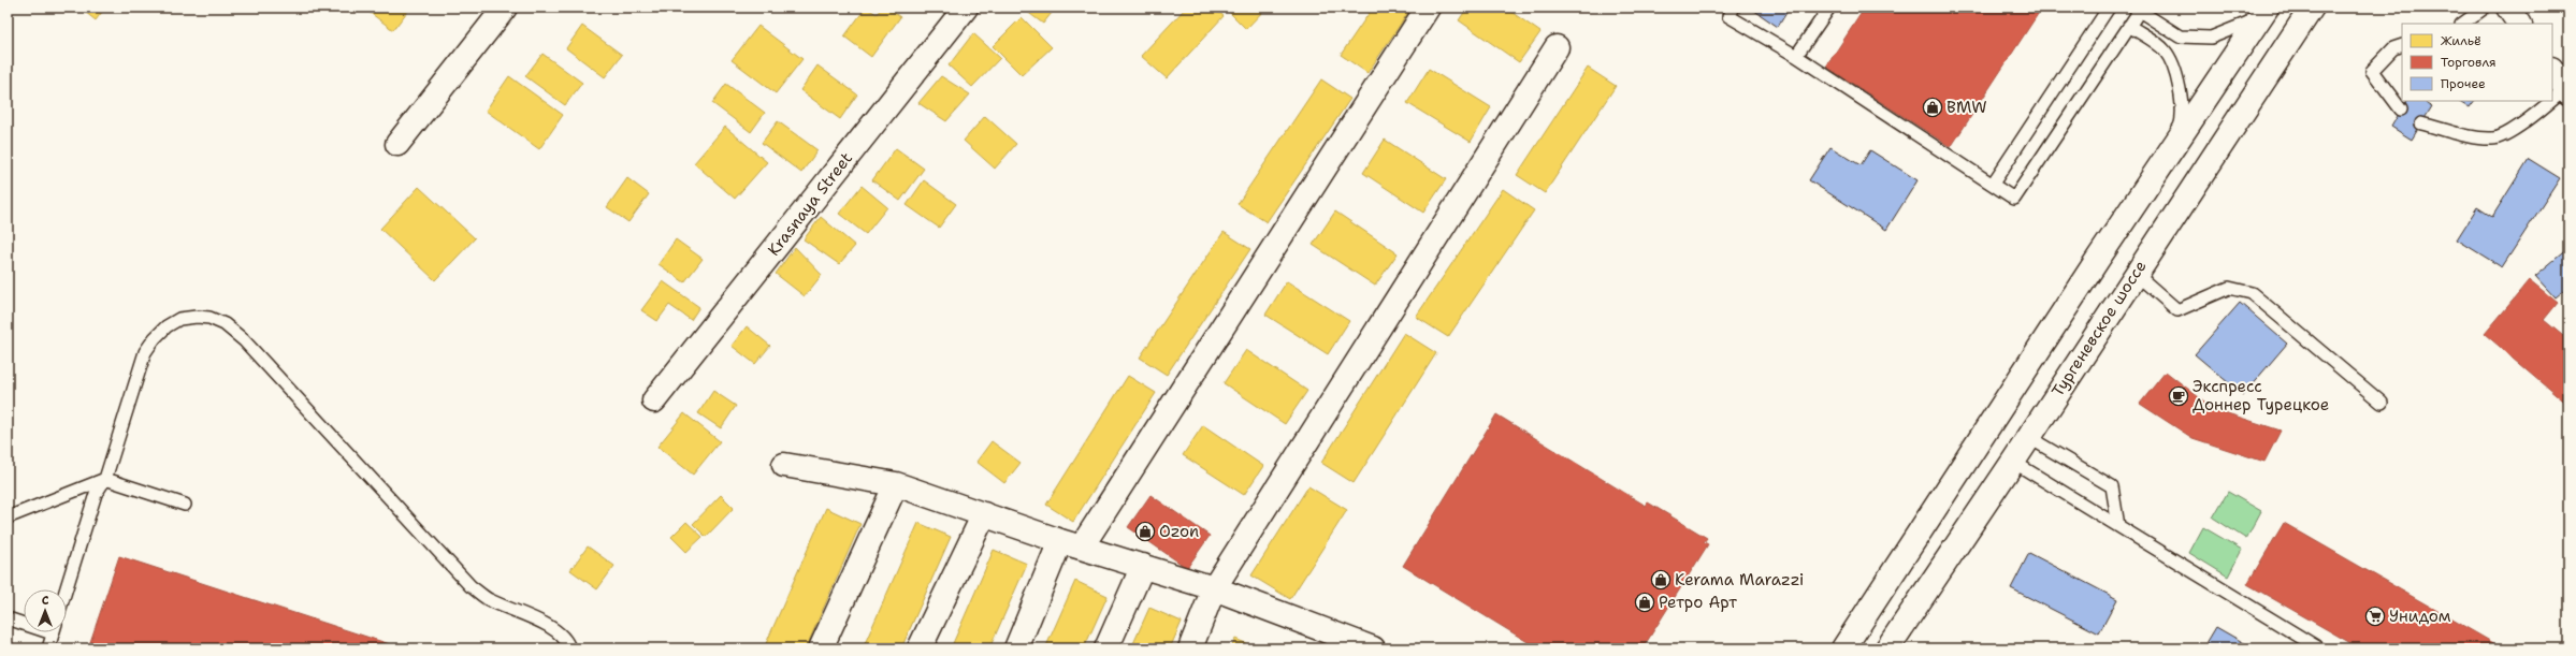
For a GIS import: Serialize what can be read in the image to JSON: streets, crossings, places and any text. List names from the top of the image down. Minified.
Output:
{"streets":{"main road":["Krasnaya Street","Тургеневское шоссе"]},"places":{"shop":["BMW","Ozon","Kerama Marazzi","Ретро Арт"],"cafe":["Экспресс Доннер Турецкое"],"supermarket":["Унидом"]},"legend":["Жильё","Торговля","Прочее"],"north":"top"}
